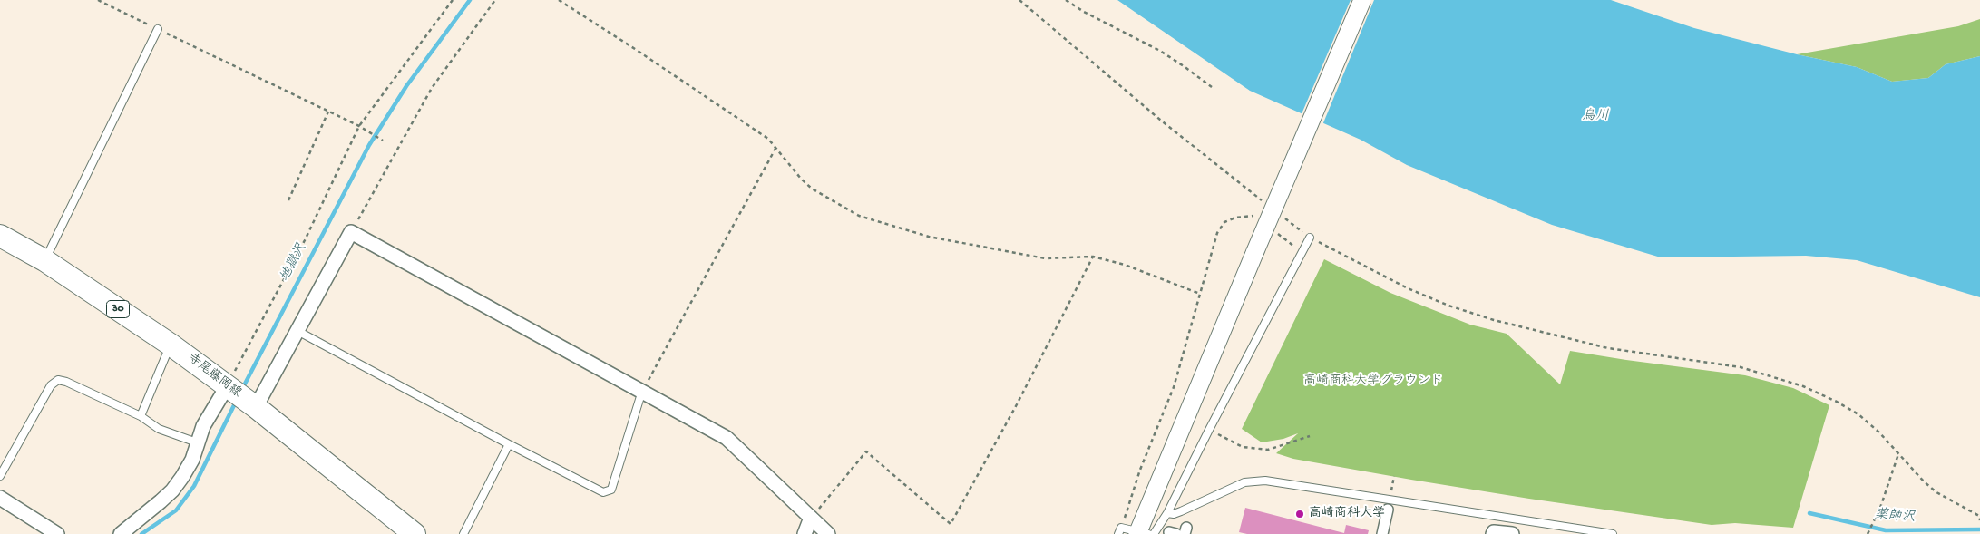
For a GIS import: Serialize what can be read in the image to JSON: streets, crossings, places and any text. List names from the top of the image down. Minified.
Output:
{"streets":{"main road":["30","寺尾藤岡線"]},"water":["烏川","地獄沢","薬師沢"],"parks":["高崎商科大学グラウンド"],"places":["高崎商科大学"]}
